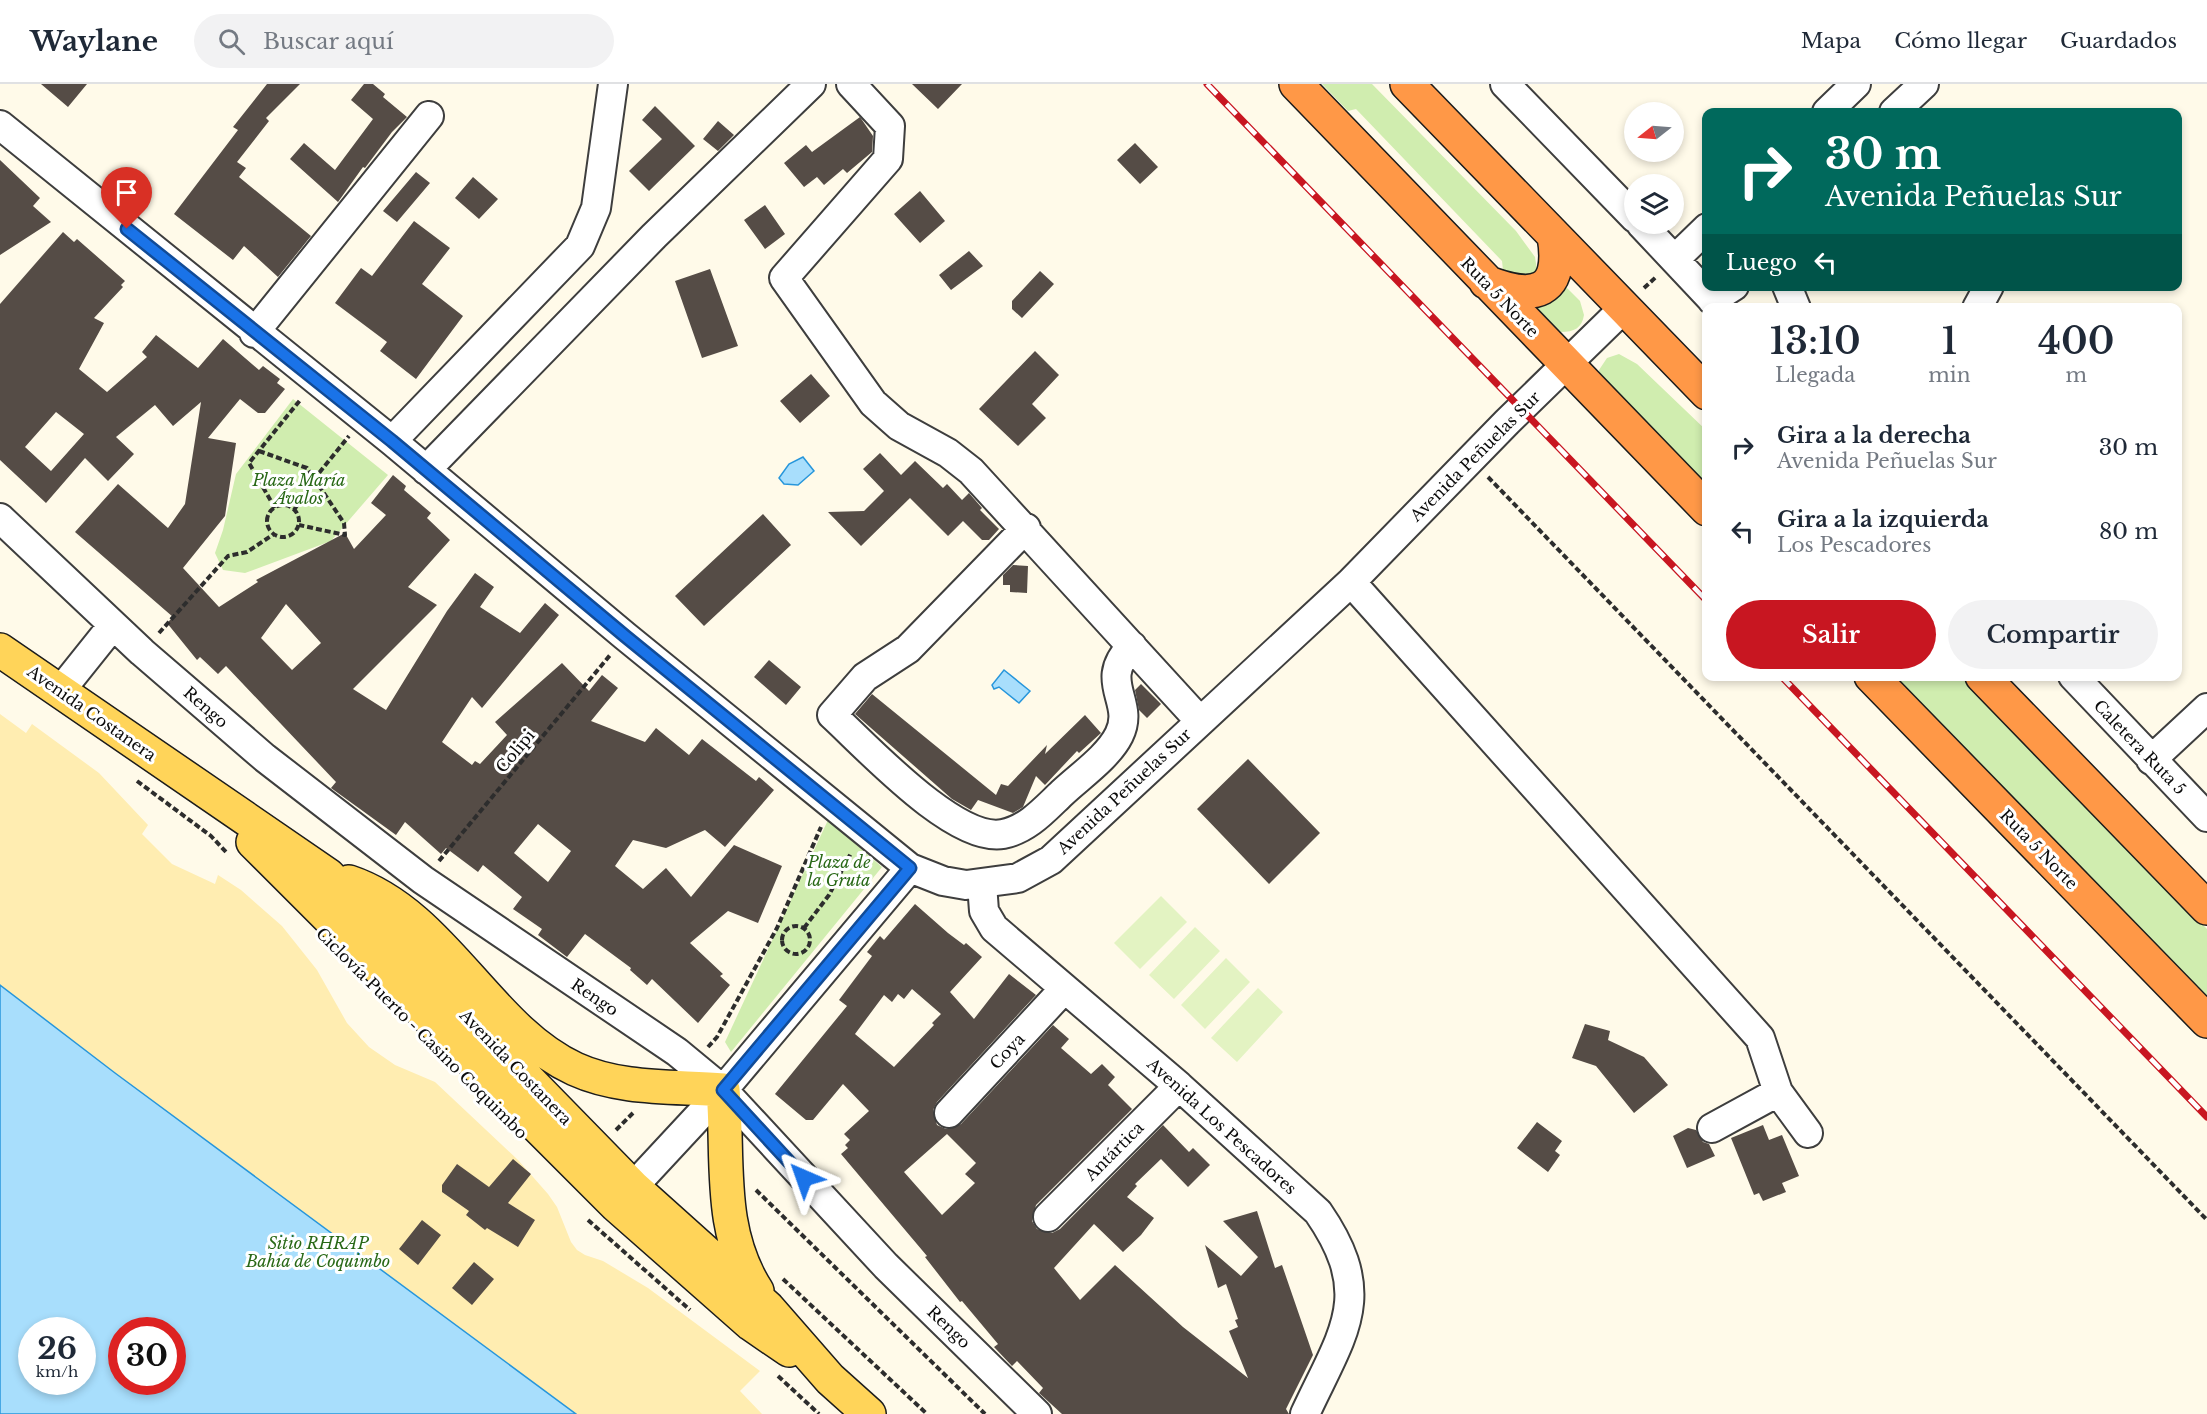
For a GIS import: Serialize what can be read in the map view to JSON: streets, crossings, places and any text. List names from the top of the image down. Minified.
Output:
{"streets":{"highway":["Ruta 5 Norte"],"main road":["Avenida Costanera"],"street":["Avenida Peñuelas Sur","Rengo","Caletera Ruta 5","Coya","Avenida Los Pescadores","Antártica"],"path":["Colipi"]},"crossings":[["Ruta 5 Norte","Avenida Peñuelas Sur"],["Avenida Peñuelas Sur","Colipi"],["Avenida Peñuelas Sur","Avenida Los Pescadores"],["Rengo","Colipi"],["Coya","Avenida Los Pescadores"],["Avenida Los Pescadores","Antártica"]],"parks":["Plaza María Ávalos","Plaza de la Gruta","Sitio RHRAP Bahía de Coquimbo"],"north":"left","page":{"header":"Waylane","search":"Buscar aquí","nav":["Mapa","Cómo llegar","Guardados"],"turn":["30 m","Avenida Peñuelas Sur"],"then":"Luego","eta":["13:10","Llegada","1","min","400","m"],"list":[{"name":"Gira a la derecha","note":"Avenida Peñuelas Sur","value":"30 m"},{"name":"Gira a la izquierda","note":"Los Pescadores","value":"80 m"}],"buttons":["Salir","Compartir"],"speed":"26 km/h","limit":"30"}}
